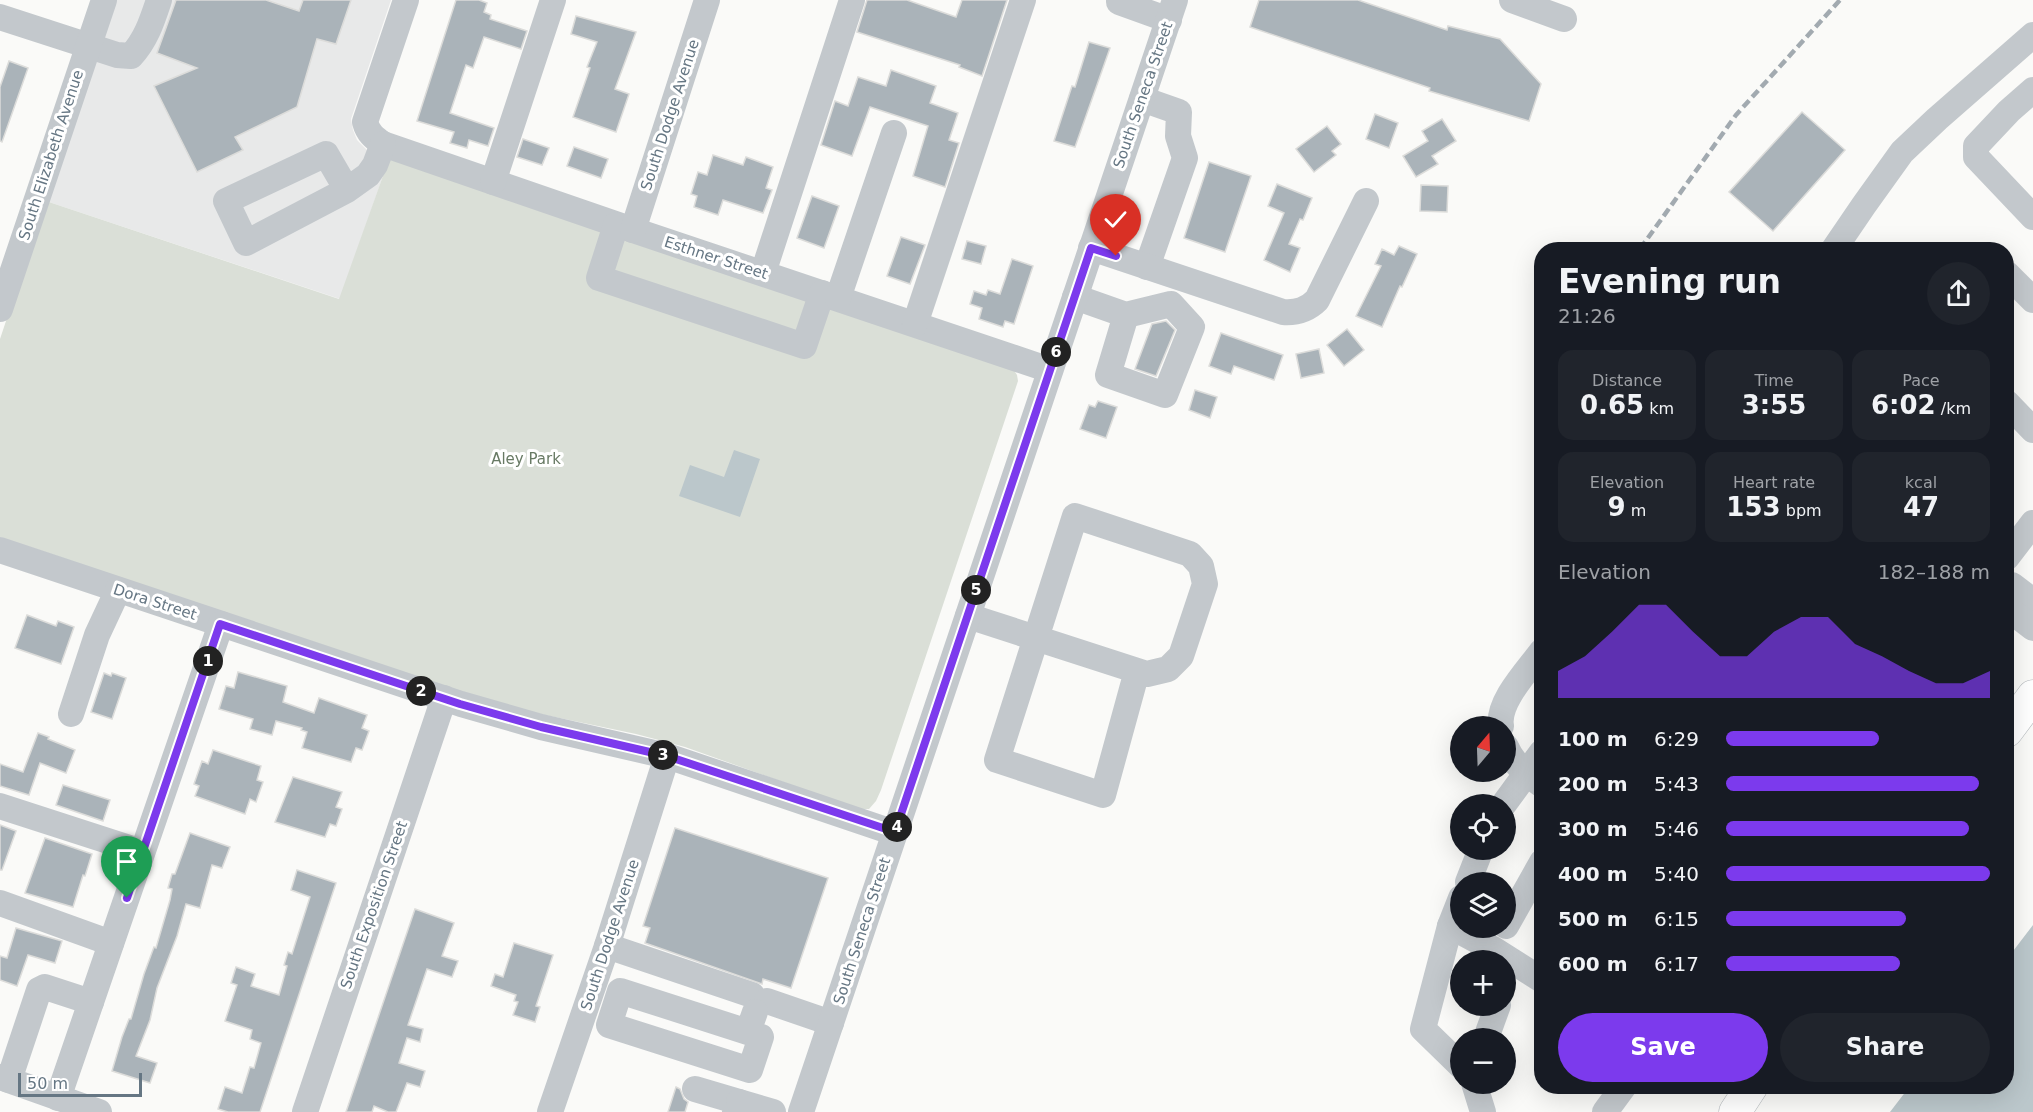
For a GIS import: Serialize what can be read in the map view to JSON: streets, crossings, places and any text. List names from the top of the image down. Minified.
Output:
{"streets":{"street":["South Seneca Street","South Dodge Avenue","South Elizabeth Avenue","Esthner Street","Dora Street","South Exposition Street"]},"crossings":[["South Seneca Street","Esthner Street"],["South Seneca Street","Dora Street"],["South Dodge Avenue","Esthner Street"],["South Dodge Avenue","Dora Street"],["Dora Street","South Exposition Street"]],"parks":["Aley Park"],"scale_bar":"50 m","north":"top","page":{"heading":["Evening run","21:26"],"pins":["6","5","1","2","3","4"],"stats":[["Distance","0.65 km"],["Time","3:55"],["Pace","6:02 /km"],["Elevation","9 m"],["Heart rate","153 bpm"],["kcal","47"]],"chart":["Elevation","182–188 m"],"map_buttons":["+","−"],"list":[{"name":"100 m","note":"6:29"},{"name":"200 m","note":"5:43"},{"name":"300 m","note":"5:46"},{"name":"400 m","note":"5:40"},{"name":"500 m","note":"6:15"},{"name":"600 m","note":"6:17"}],"buttons":["Save","Share"],"scale":"50 m"}}
